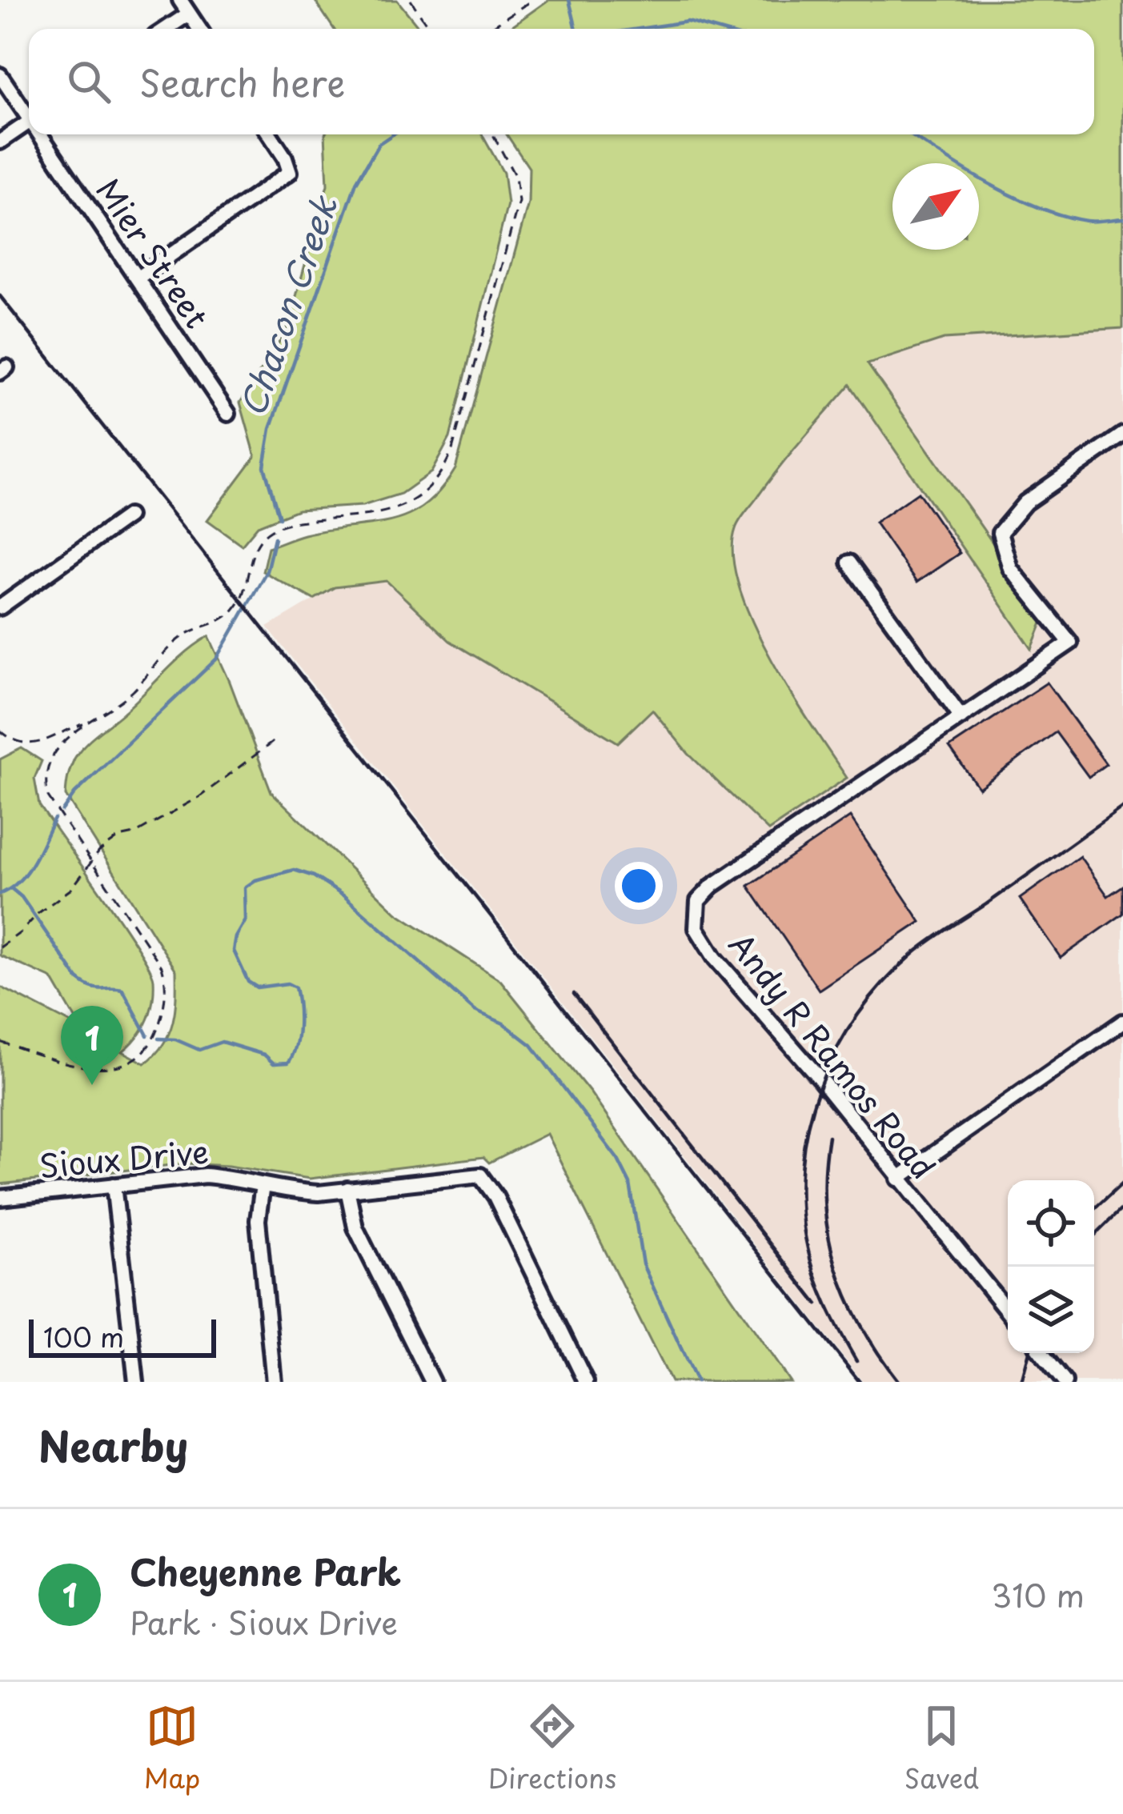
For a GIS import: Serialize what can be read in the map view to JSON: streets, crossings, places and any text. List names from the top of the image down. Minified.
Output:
{"streets":{"street":["Mier Street","Andy R Ramos Road","Sioux Drive"]},"water":["Chacon Creek"],"scale_bar":"100 m","north":"top right","page":{"search":"Search here","pins":"1","scale":"100 m","heading":"Nearby","list":[{"mark":"1","name":"Cheyenne Park","note":"Park · Sioux Drive","value":"310 m"}],"nav":["Map","Directions","Saved"]}}
